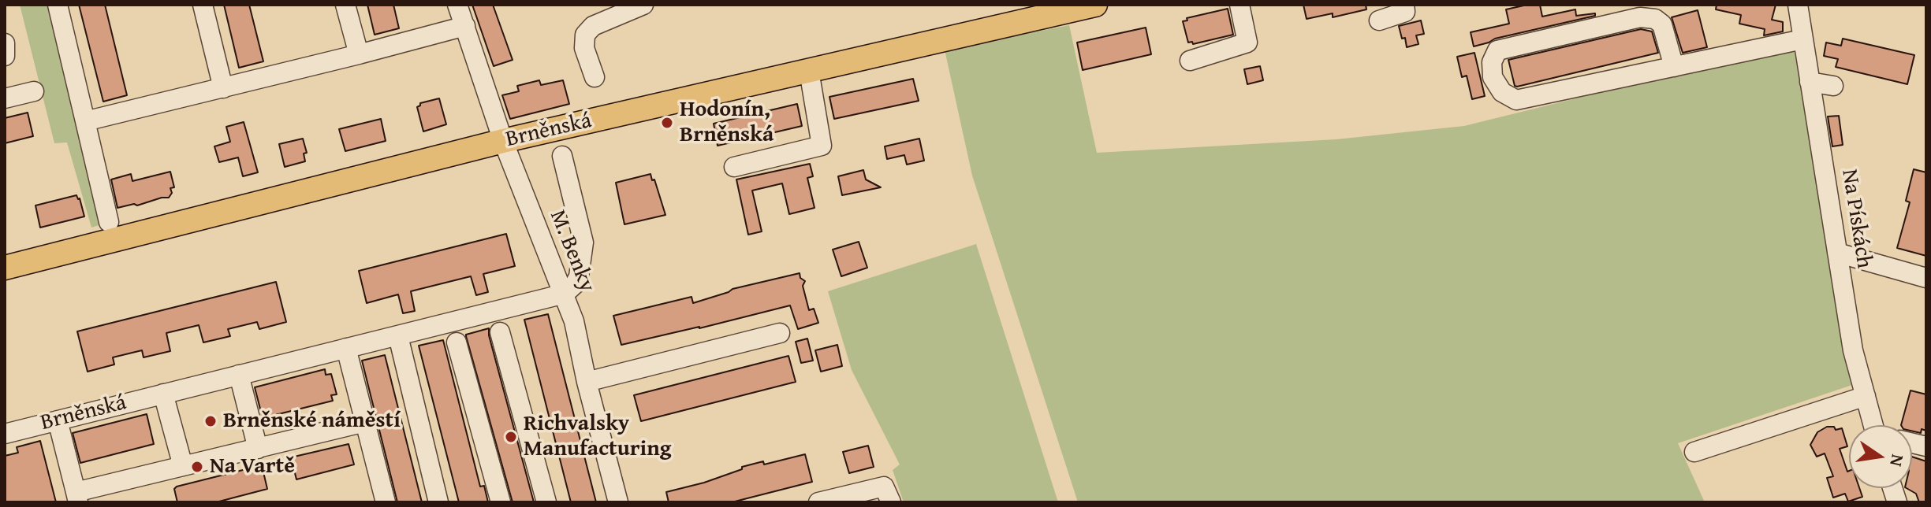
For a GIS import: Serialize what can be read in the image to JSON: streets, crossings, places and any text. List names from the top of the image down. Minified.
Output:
{"streets":{"main road":["Brněnská"],"street":["Na Pískách","M. Benky"]},"crossings":[["Brněnská","M. Benky"]],"places":["Hodonín, Brněnská","Brněnské náměstí","Richvalsky Manufacturing","Na Vartě"],"north":"right"}
